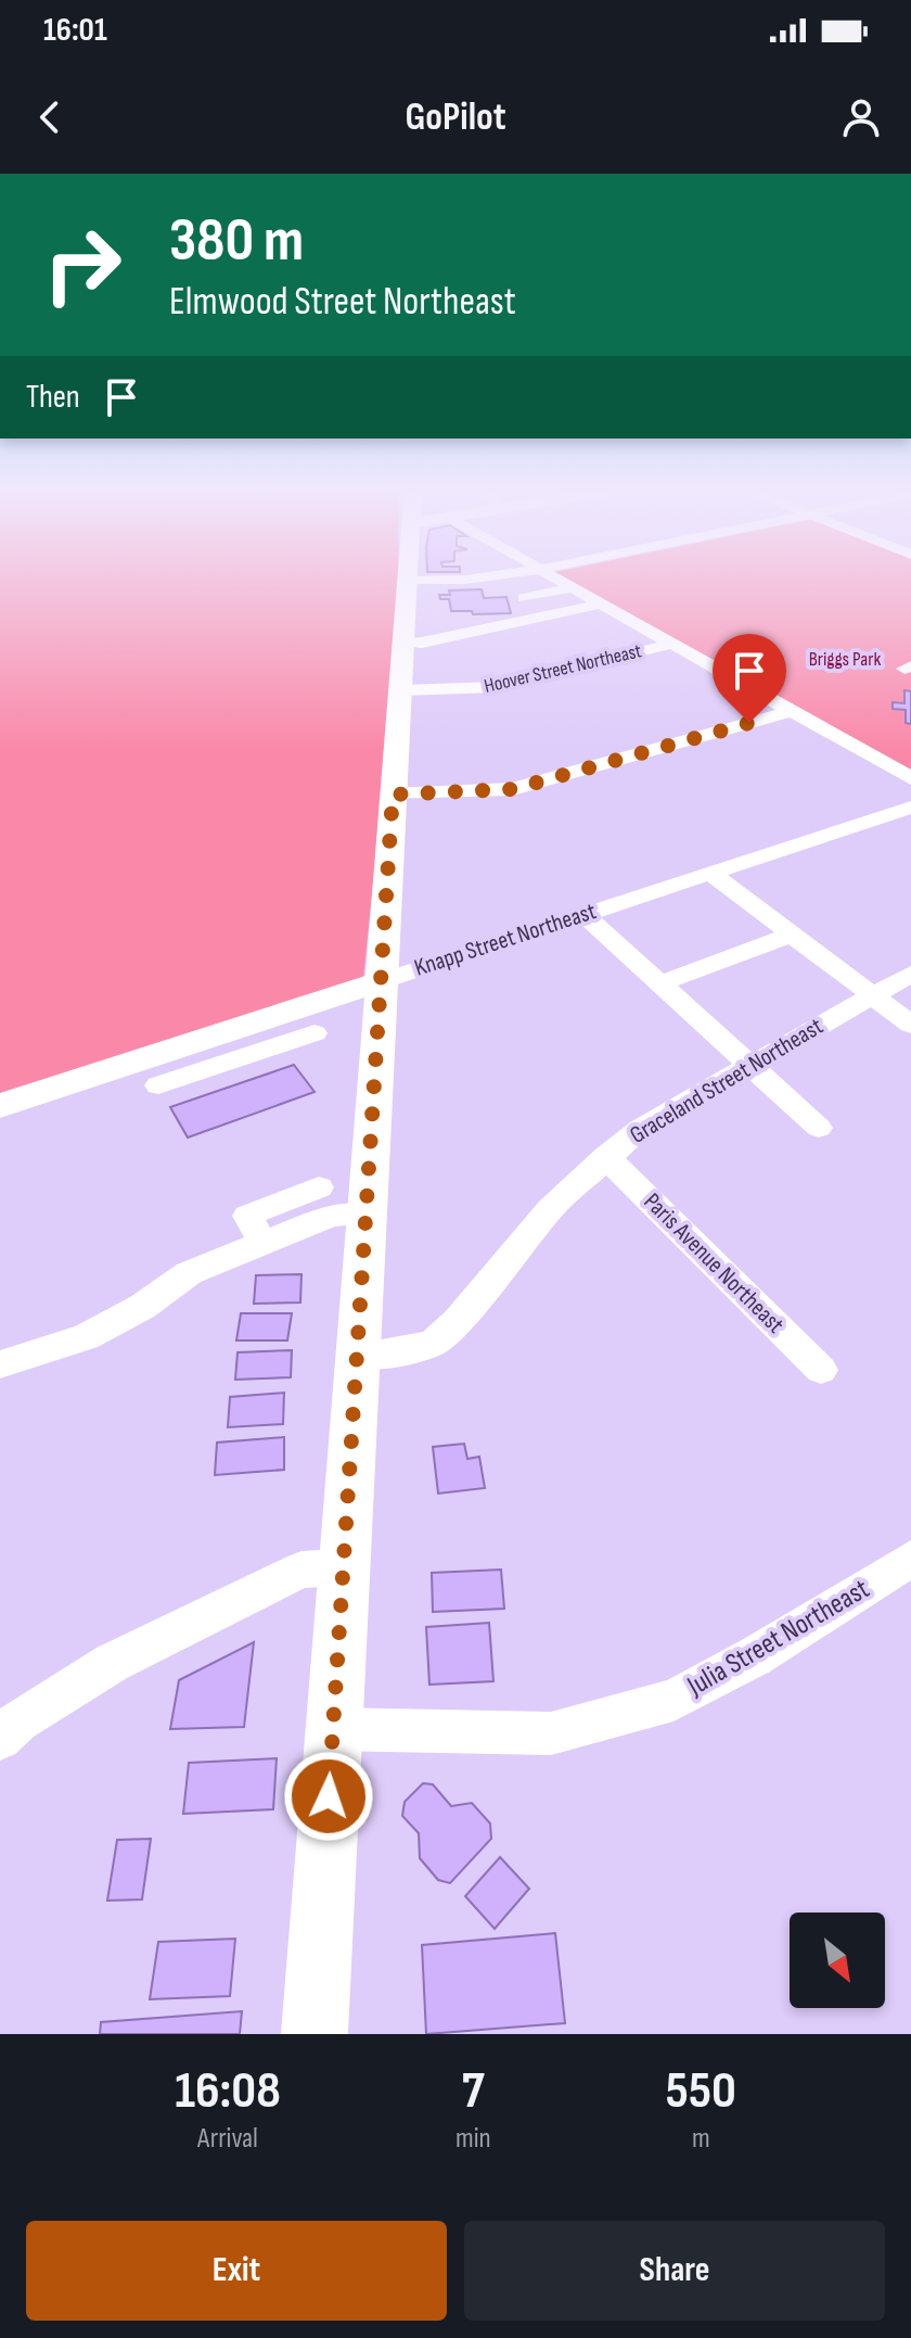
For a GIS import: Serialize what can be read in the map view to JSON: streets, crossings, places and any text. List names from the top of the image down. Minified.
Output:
{"streets":{"main road":["Knapp Street Northeast"],"street":["Hoover Street Northeast","Graceland Street Northeast","Paris Avenue Northeast","Julia Street Northeast"]},"crossings":[["Graceland Street Northeast","Paris Avenue Northeast"]],"parks":["Briggs Park"],"north":"bottom right","page":{"status":"16:01","header":"GoPilot","turn":["380 m","Elmwood Street Northeast"],"then":"Then","eta":["16:08","Arrival","7","min","550","m"],"buttons":["Exit","Share"]}}
